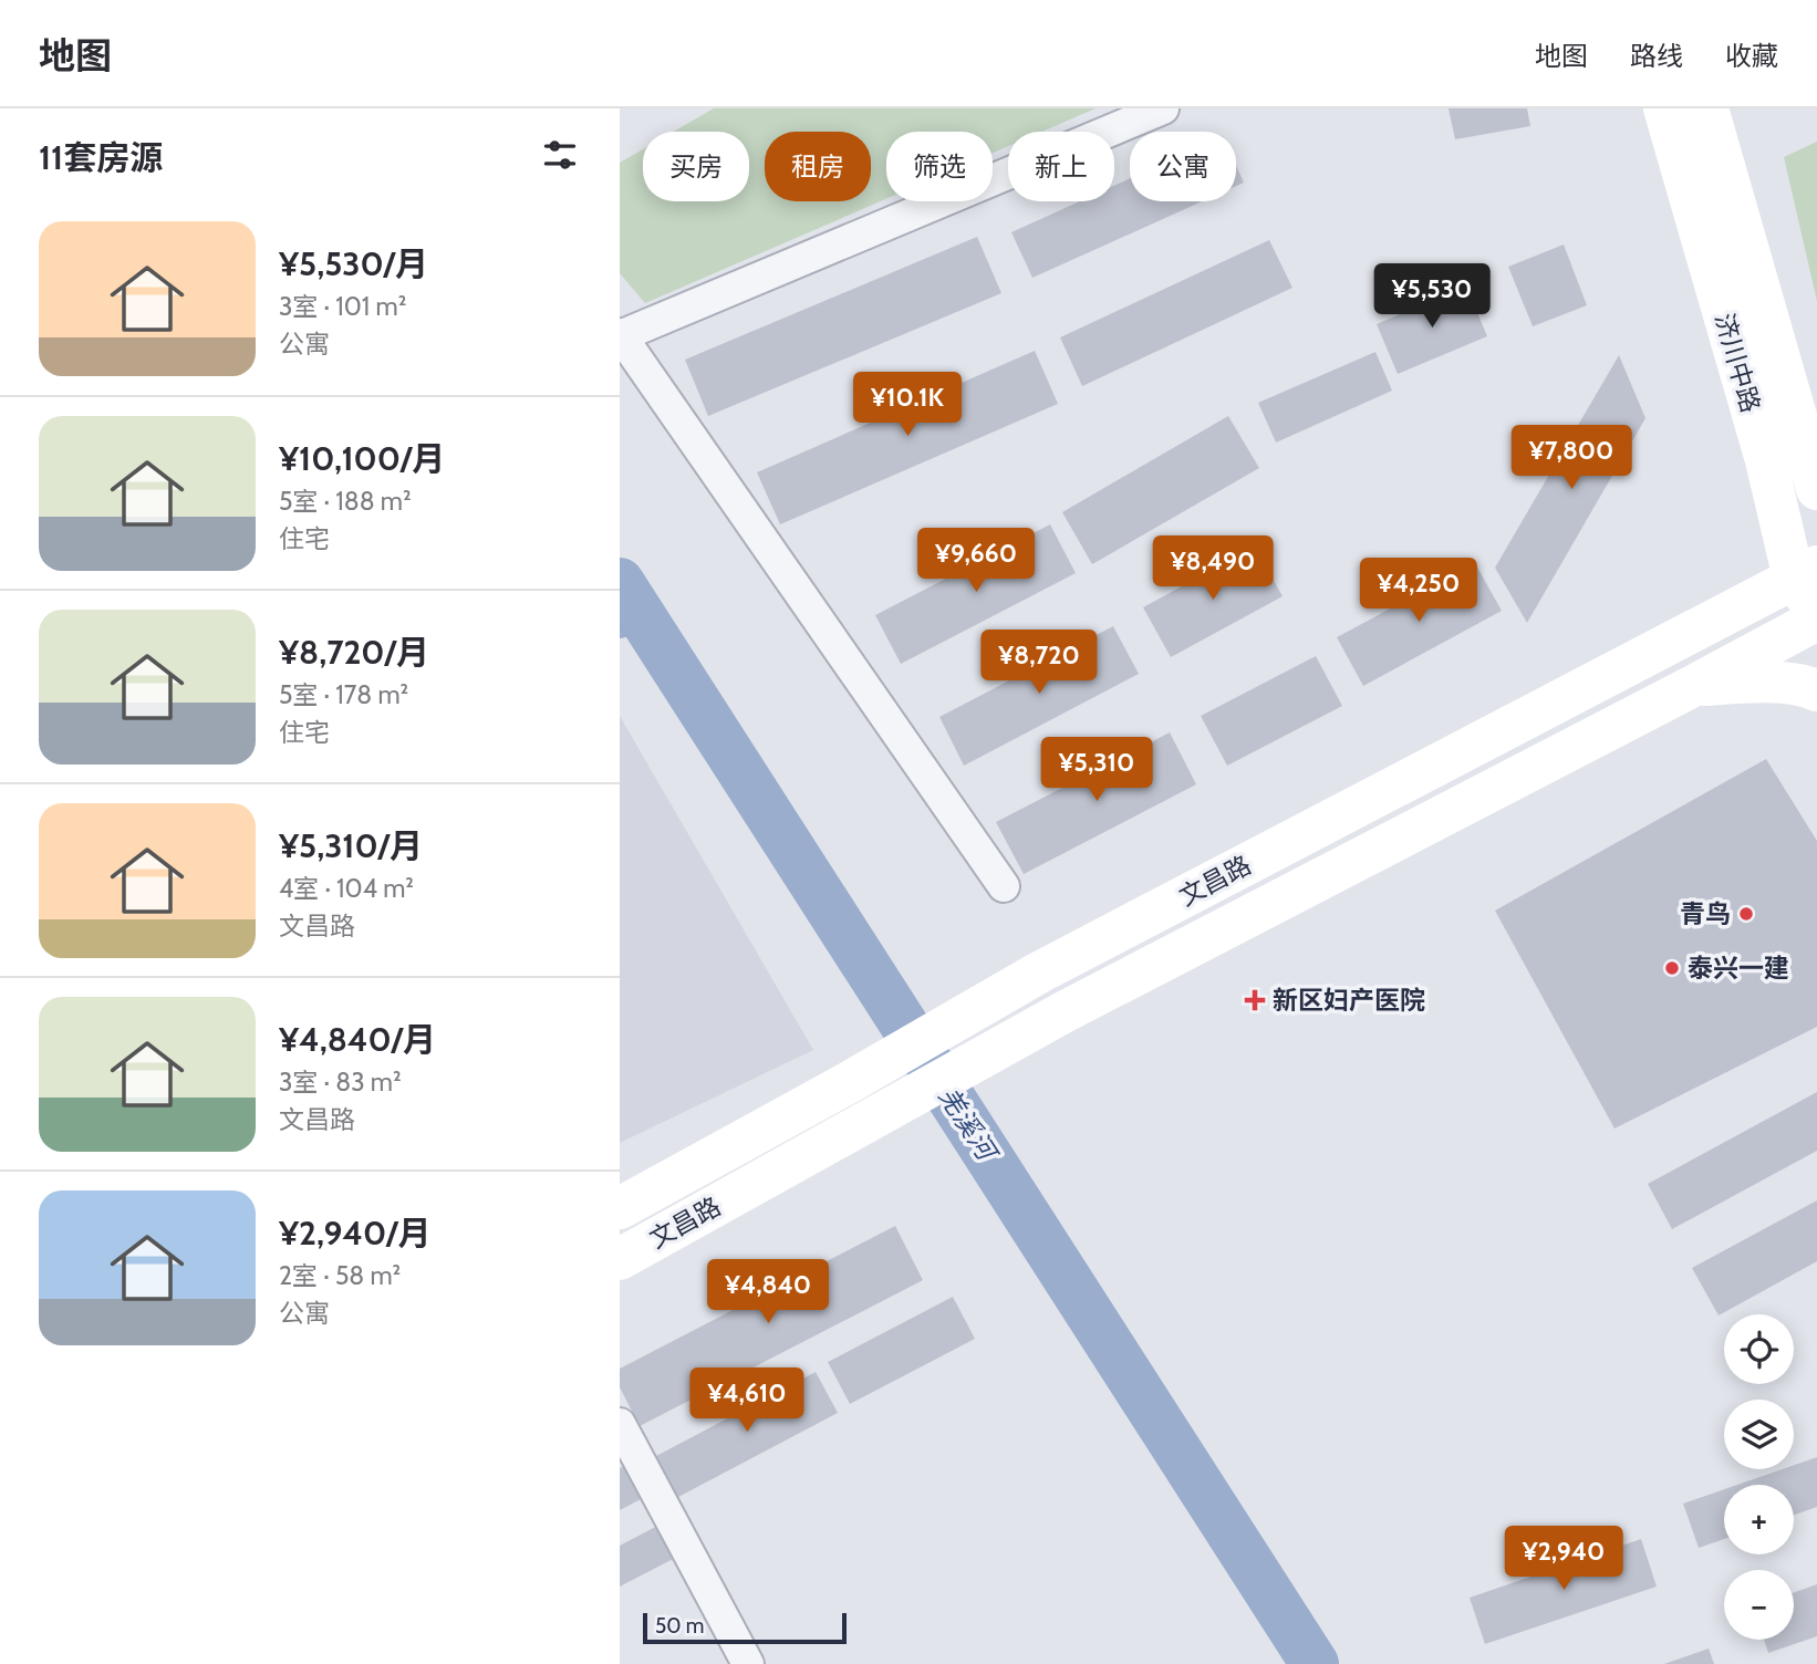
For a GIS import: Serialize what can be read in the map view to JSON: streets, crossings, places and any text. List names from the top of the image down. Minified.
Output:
{"streets":{"main road":["济川中路","文昌路"]},"crossings":[["济川中路","文昌路"]],"water":["羌溪河"],"places":{"other":["青鸟","泰兴一建"],"health":["新区妇产医院"]},"scale_bar":"50 m","page":{"header":"地图","nav":["地图","路线","收藏"],"heading":"11套房源","chip":["买房","租房","筛选","新上","公寓"],"list":[{"name":"¥5,530/月","note":"3室 · 101 m² · 公寓"},{"name":"¥10,100/月","note":"5室 · 188 m² · 住宅"},{"name":"¥8,720/月","note":"5室 · 178 m² · 住宅"},{"name":"¥5,310/月","note":"4室 · 104 m² · 文昌路"},{"name":"¥4,840/月","note":"3室 · 83 m² · 文昌路"},{"name":"¥2,940/月","note":"2室 · 58 m² · 公寓"}],"price":["¥5,530","¥10.1K","¥7,800","¥9,660","¥8,490","¥4,250","¥8,720","¥5,310","¥4,840","¥4,610","¥2,940"],"map_buttons":["+","−"],"scale":"50 m"}}
